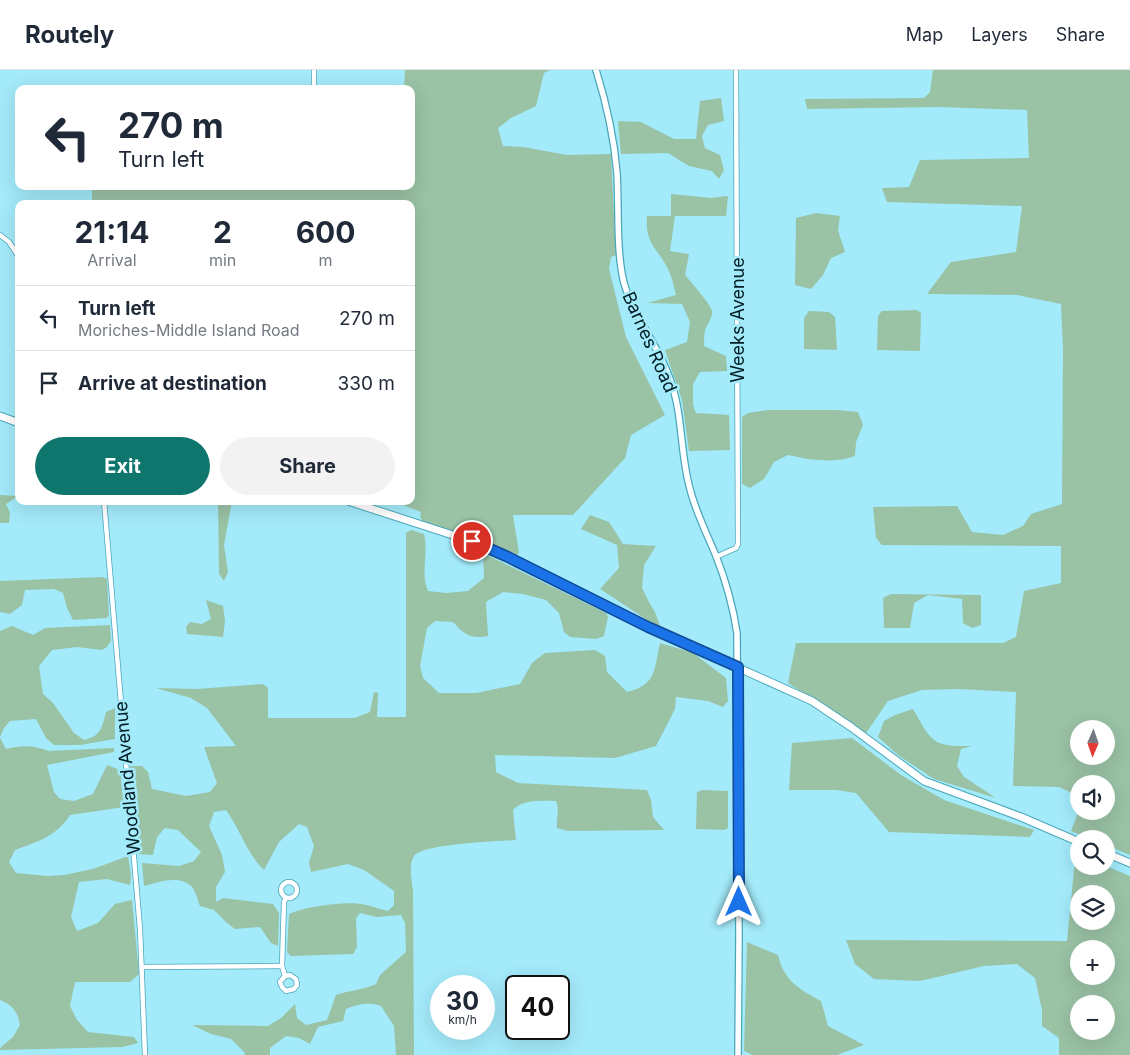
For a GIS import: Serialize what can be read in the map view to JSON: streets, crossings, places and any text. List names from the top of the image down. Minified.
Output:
{"streets":{"street":["Weeks Avenue","Barnes Road","Woodland Avenue"]},"crossings":[["Weeks Avenue","Barnes Road"]],"north":"bottom","page":{"header":"Routely","nav":["Map","Layers","Share"],"turn":["270 m","Turn left"],"eta":["21:14","Arrival","2","min","600","m"],"list":[{"name":"Turn left","note":"Moriches-Middle Island Road","value":"270 m"},{"name":"Arrive at destination","value":"330 m"}],"buttons":["Exit","Share"],"map_buttons":["+","−"],"speed":"30 km/h","limit":"40"}}
